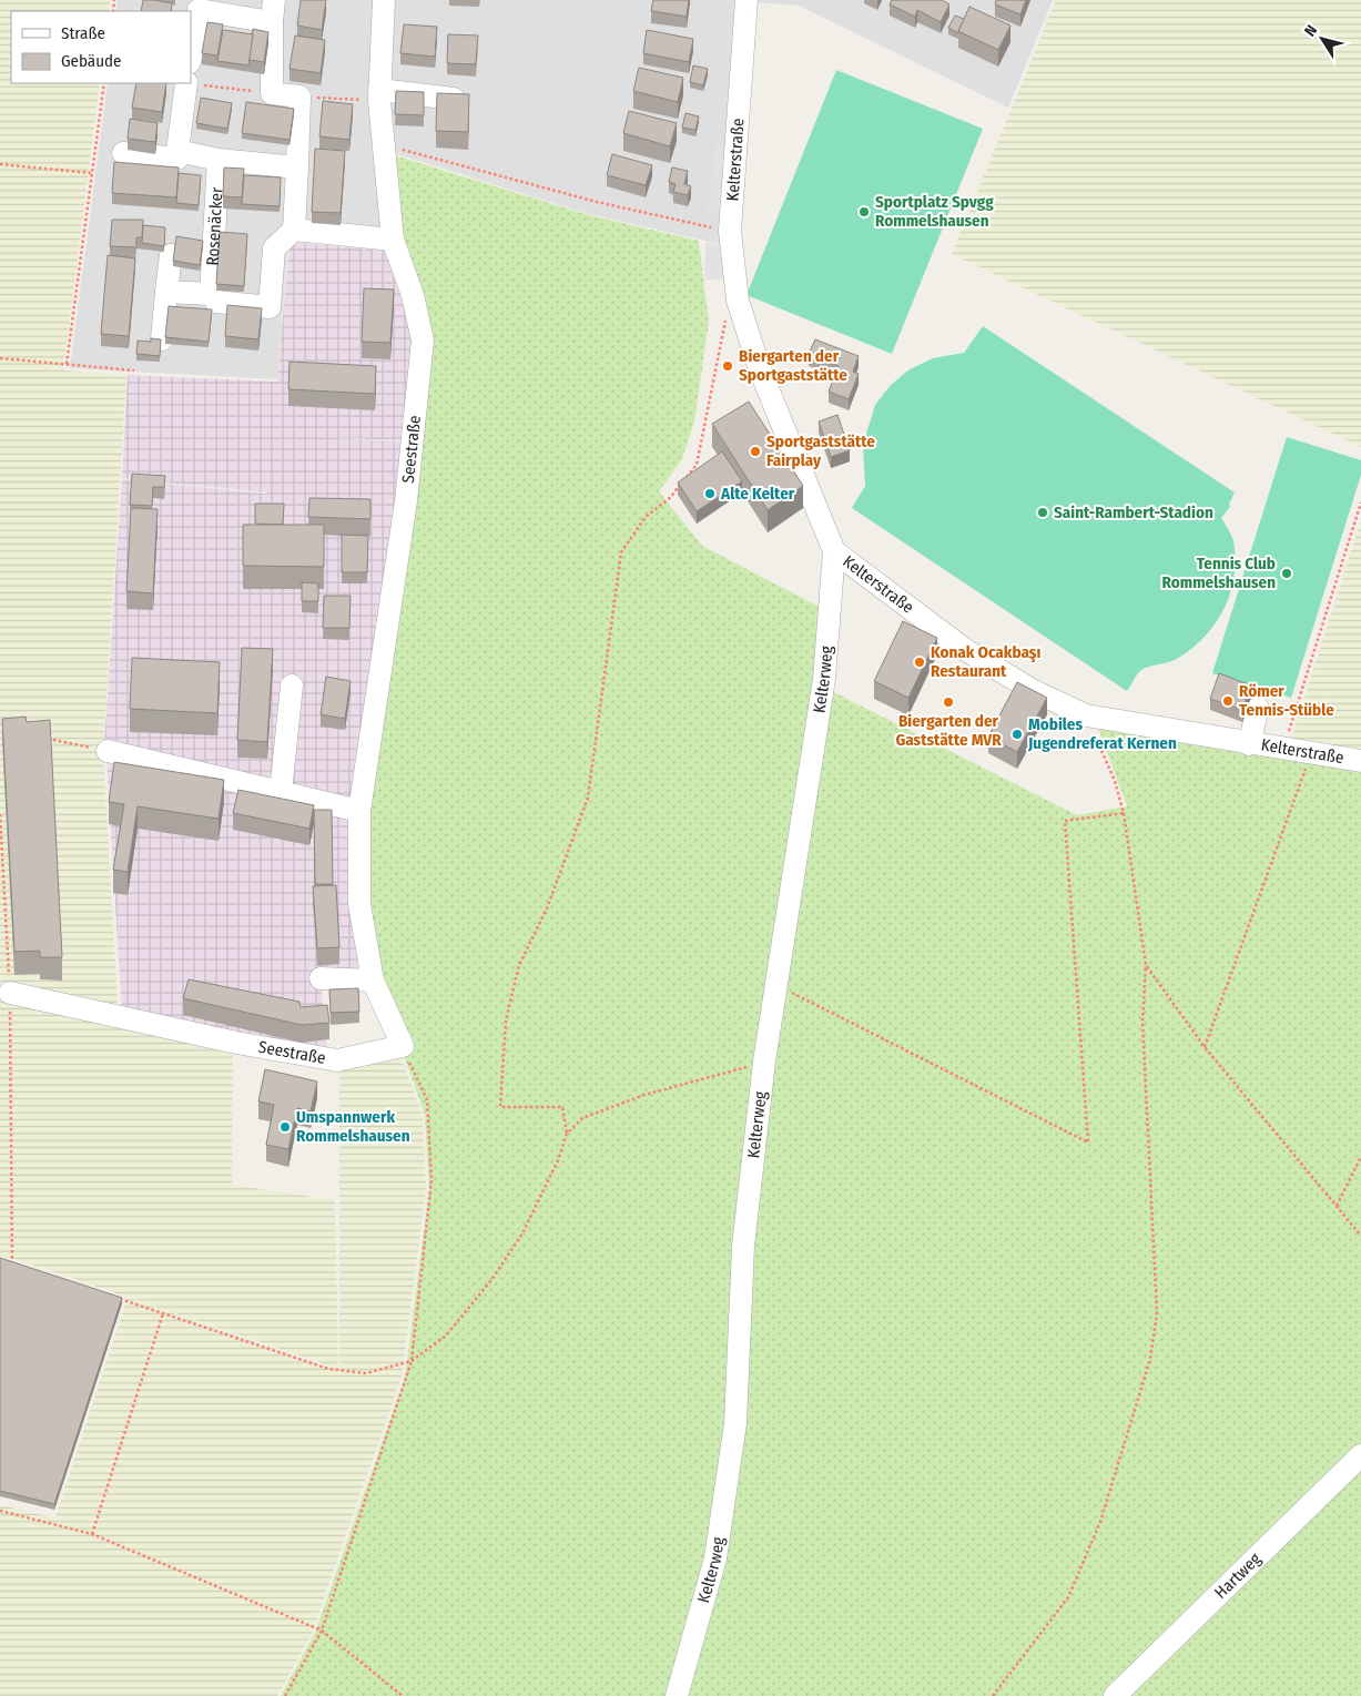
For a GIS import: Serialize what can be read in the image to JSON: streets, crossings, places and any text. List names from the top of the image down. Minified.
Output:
{"streets":{"street":["Kelterstraße","Rosenäcker","Seestraße","Kelterweg","Hartweg"]},"crossings":[["Kelterstraße","Kelterweg"]],"places":["Sportplatz Spvgg Rommelshausen","Biergarten der Sportgaststätte","Sportgaststätte Fairplay","Alte Kelter","Saint-Rambert-Stadion","Tennis Club Rommelshausen","Konak Ocakbaşı Restaurant","Römer Tennis-Stüble","Biergarten der Gaststätte MVR","Mobiles Jugendreferat Kernen","Umspannwerk Rommelshausen"],"legend":["Straße","Gebäude"],"north":"top left"}
